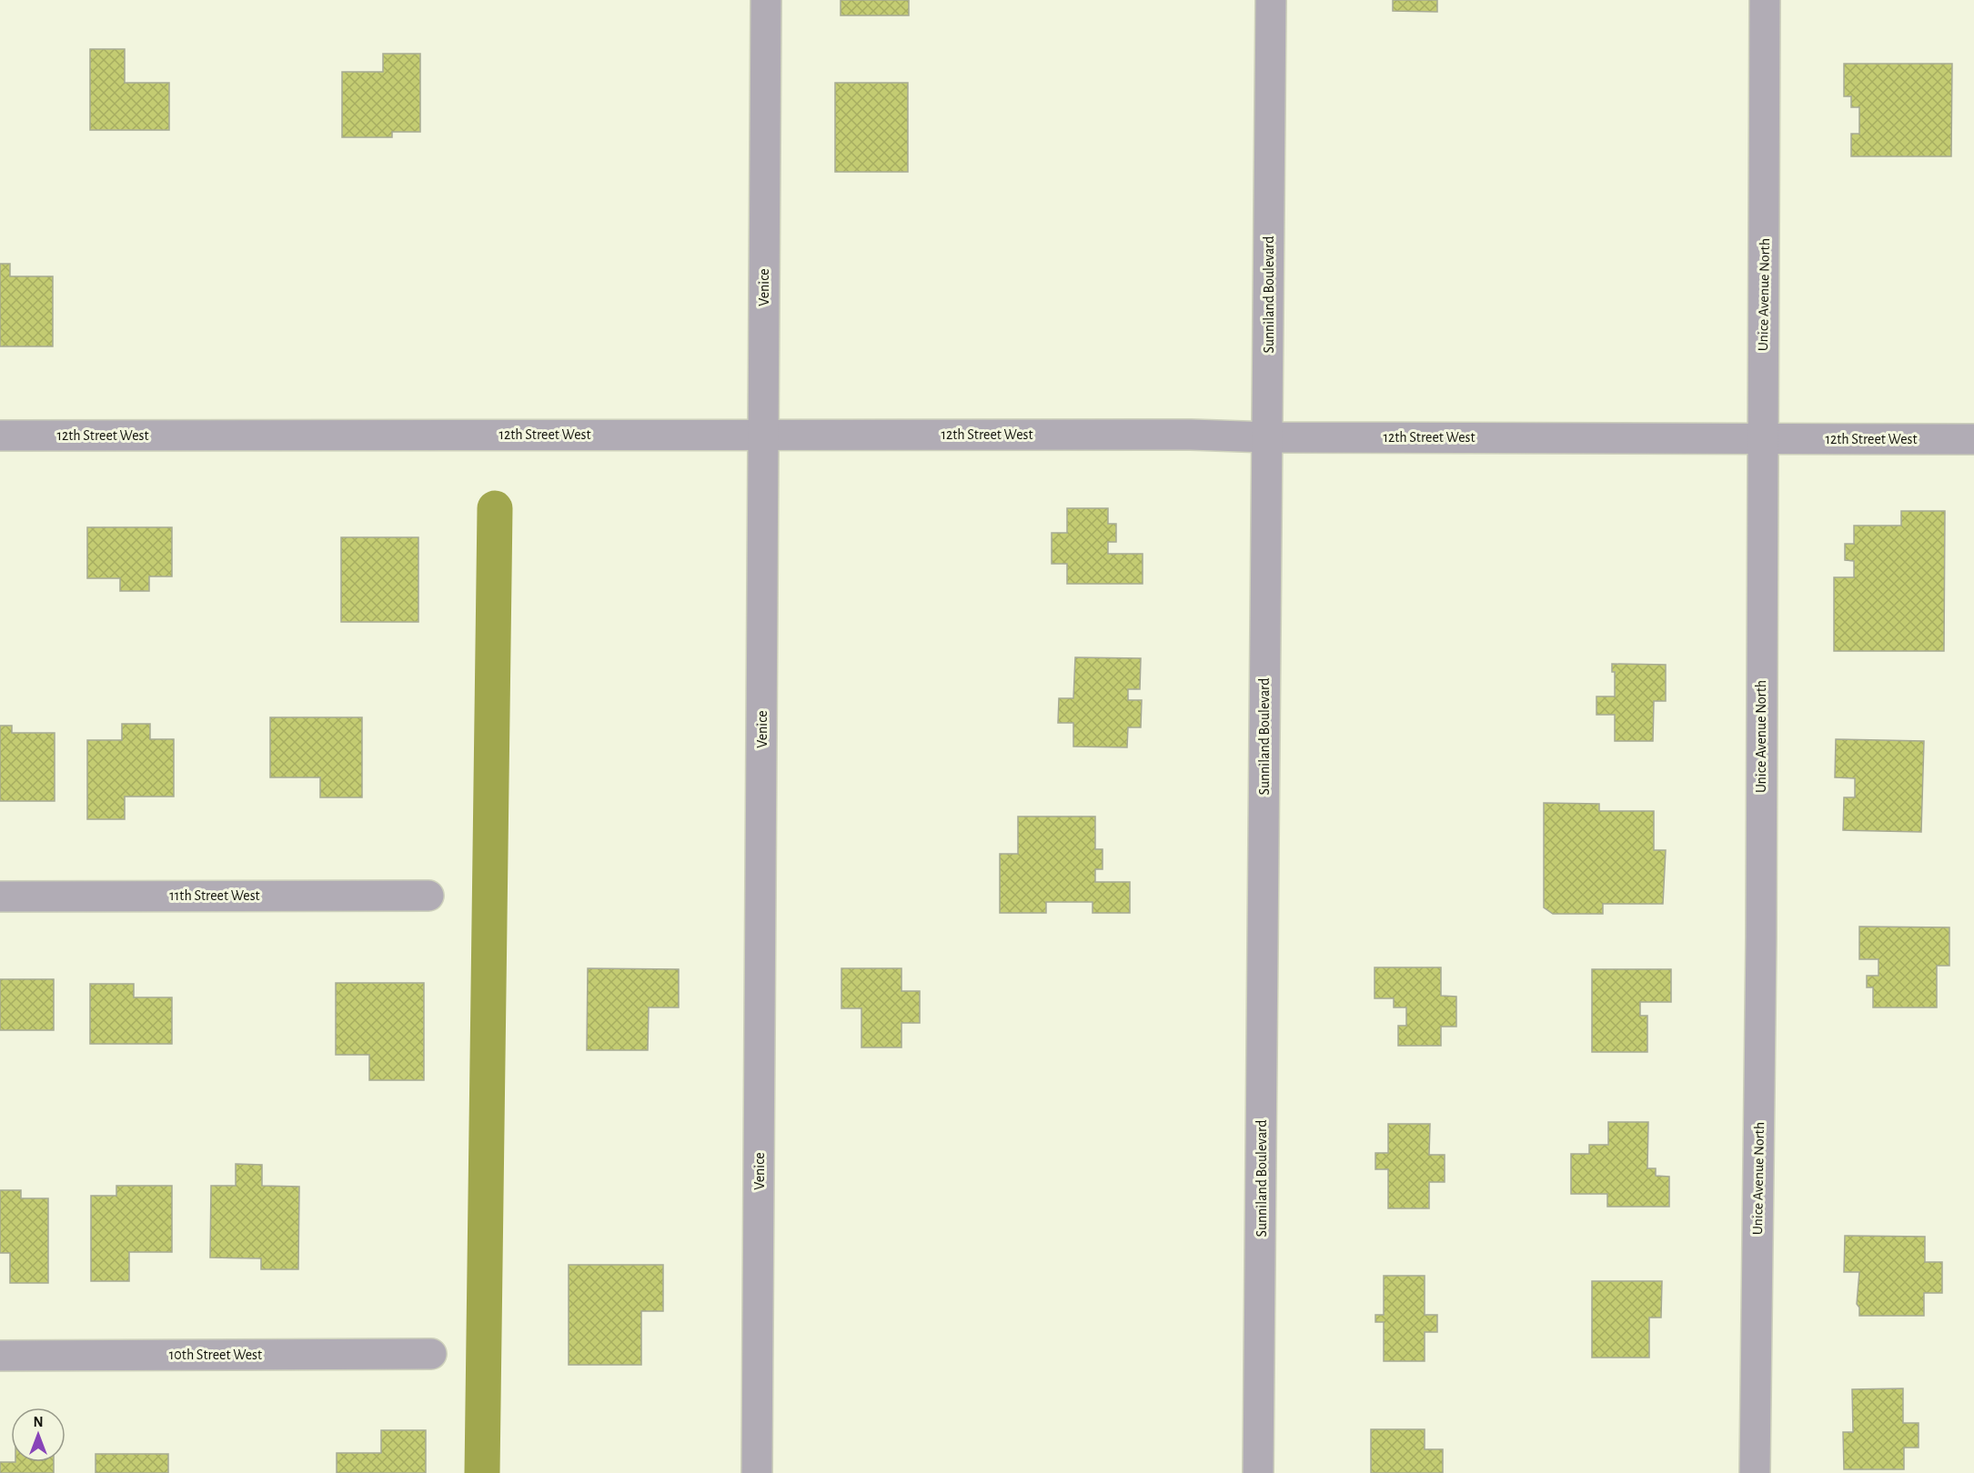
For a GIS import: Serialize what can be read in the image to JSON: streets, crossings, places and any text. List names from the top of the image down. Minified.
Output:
{"streets":{"street":["Venice","Sunniland Boulevard","Unice Avenue North","12th Street West","11th Street West","10th Street West"]},"crossings":[["Venice","12th Street West"],["Sunniland Boulevard","12th Street West"],["Unice Avenue North","12th Street West"]],"north":"top"}
